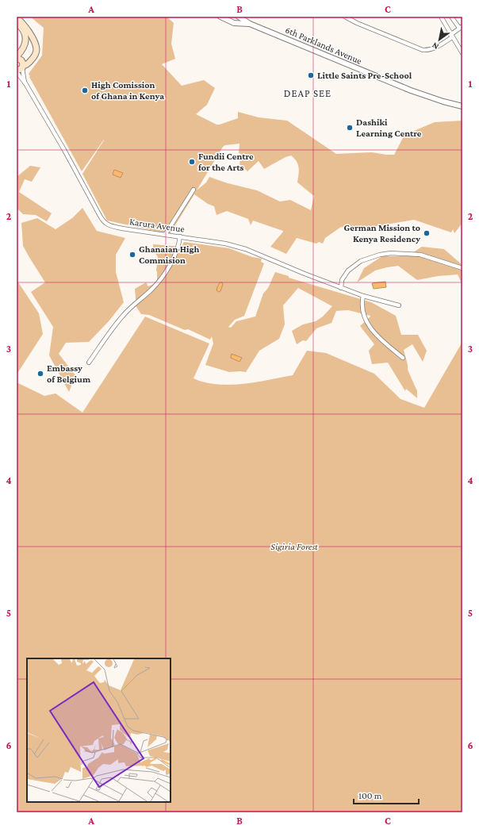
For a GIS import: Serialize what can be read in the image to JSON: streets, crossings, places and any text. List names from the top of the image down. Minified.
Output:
{"streets":{"street":["6th Parklands Avenue","Karura Avenue"]},"districts":["DEAP SEE"],"parks":["Sigiria Forest"],"places":["Little Saints Pre-School","High Comission of Ghana in Kenya","Dashiki Learning Centre","Fundii Centre for the Arts","German Mission to Kenya Residency","Ghanaian High Commision","Embassy of Belgium"],"scale_bar":"100 m","north":"bottom left","grid":{"columns":["A","B","C"],"rows":["1","2","3","4","5","6"]}}
